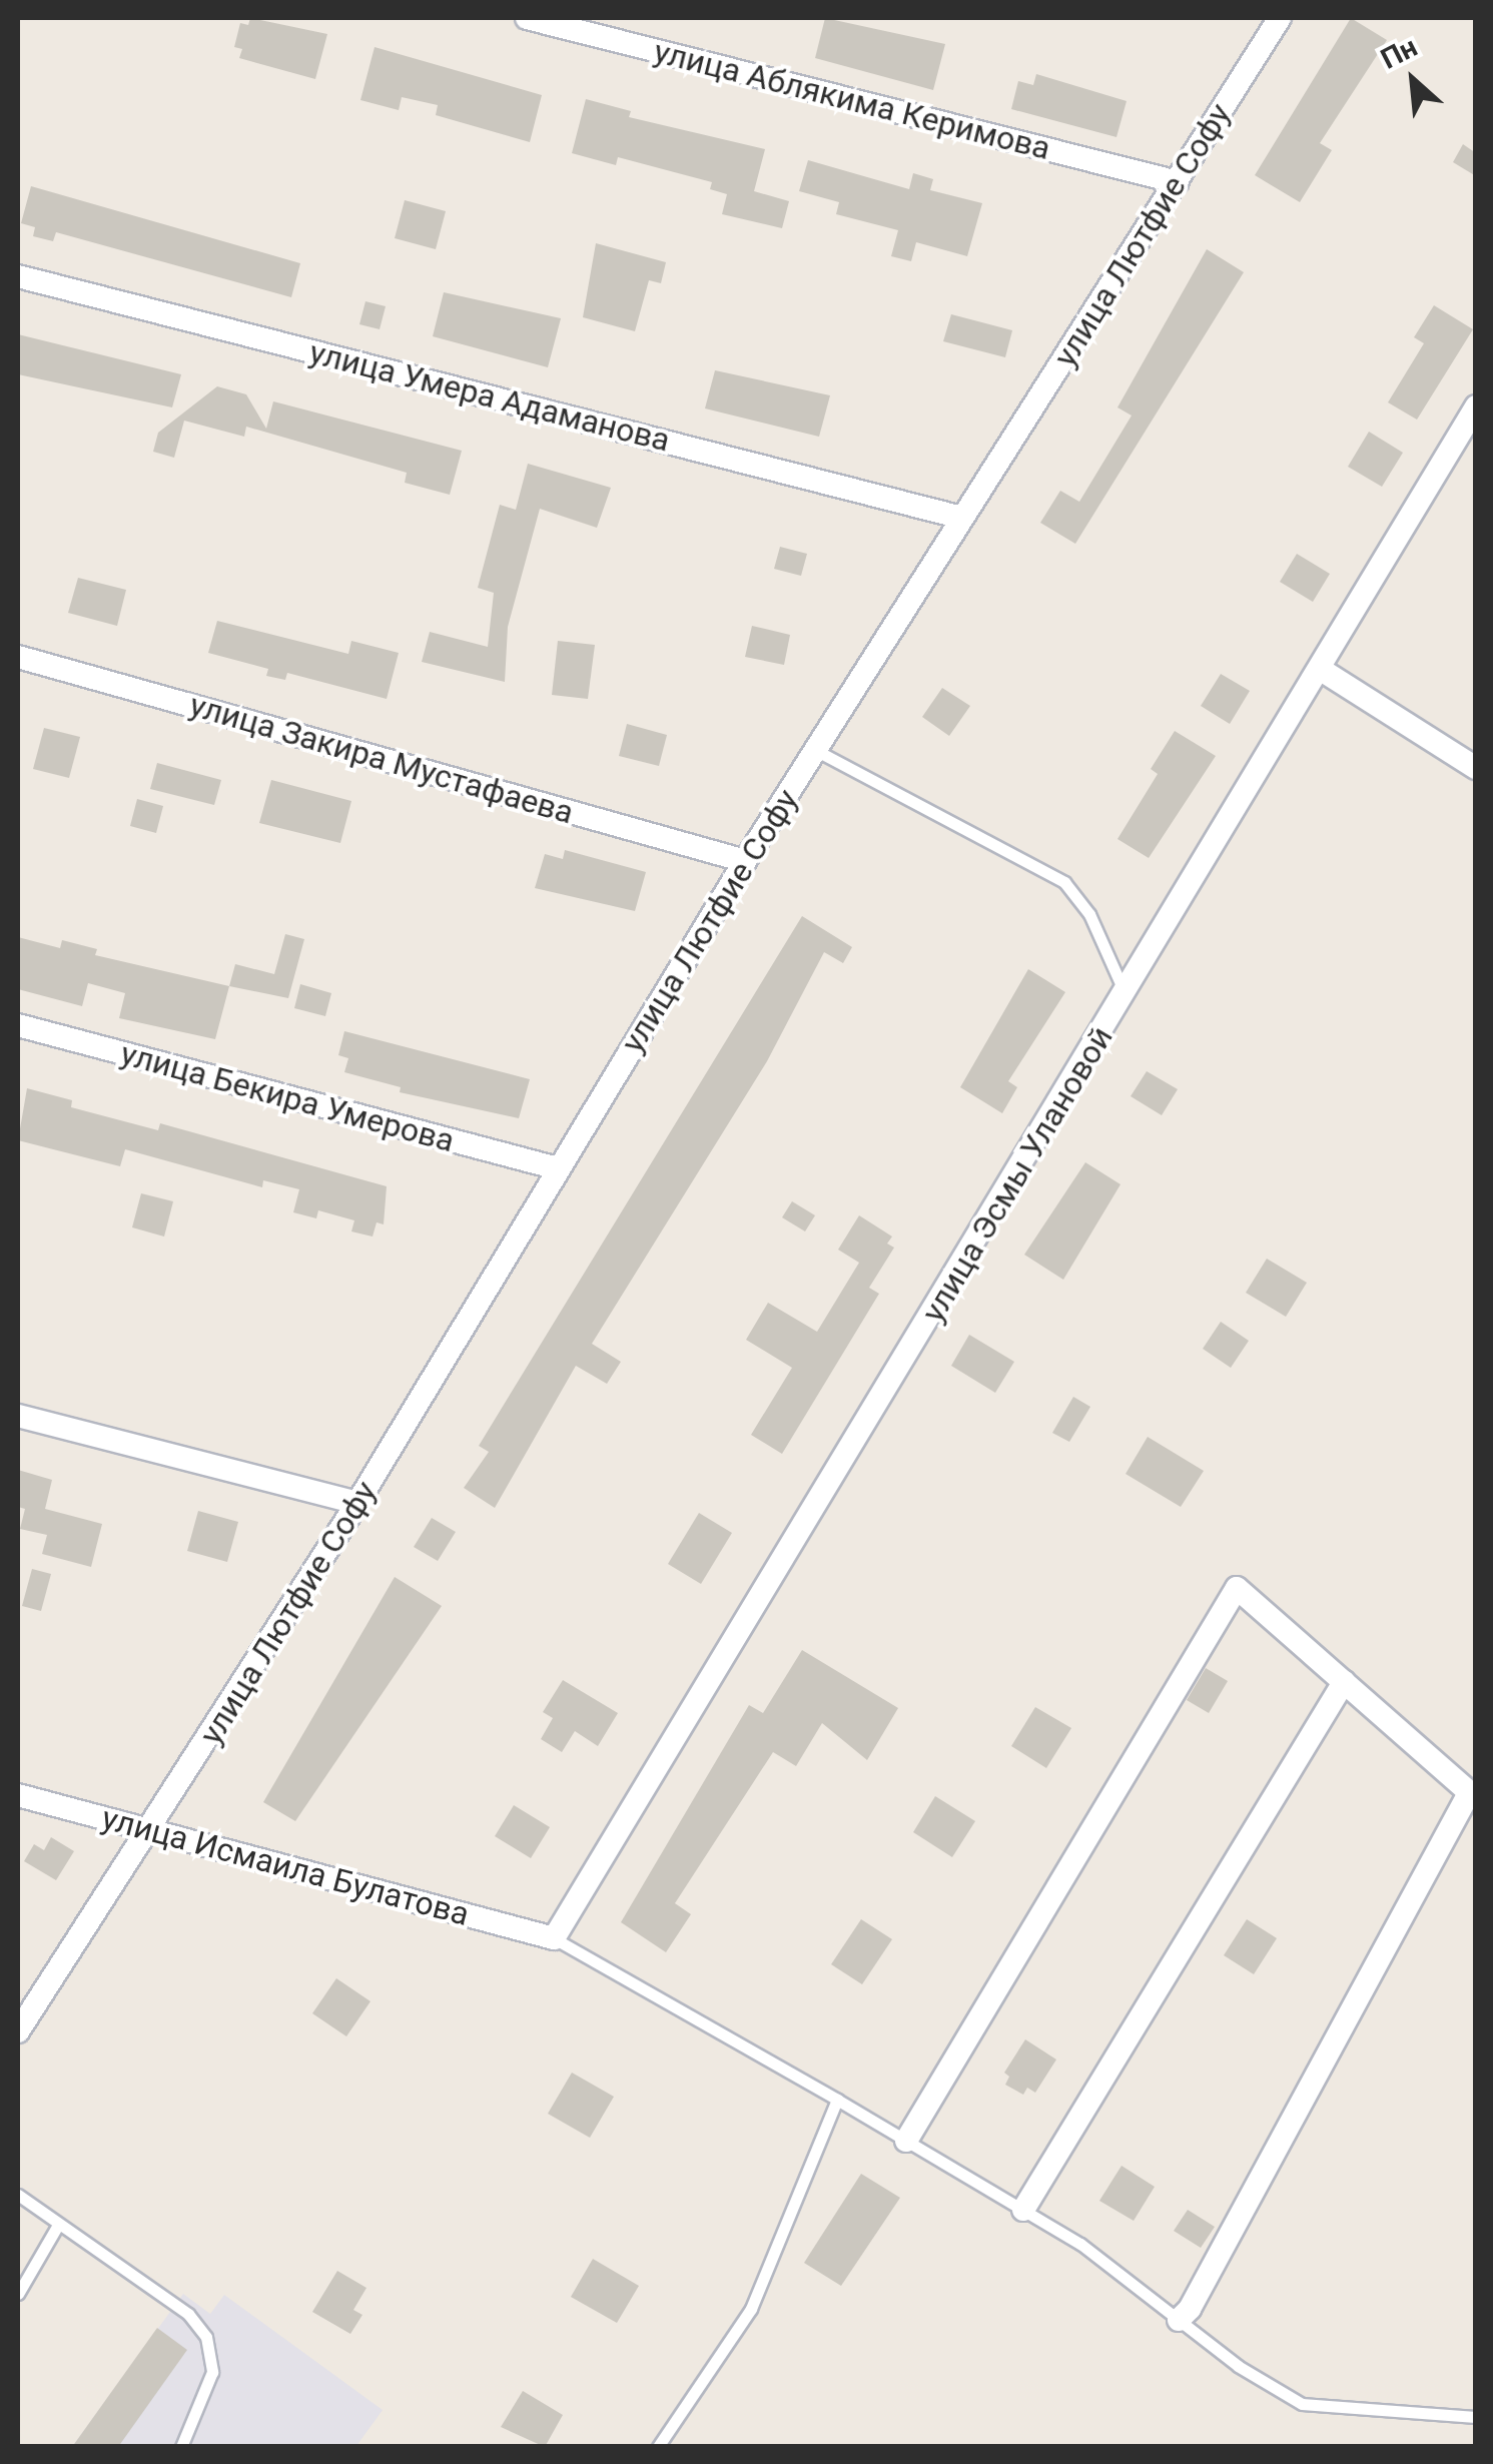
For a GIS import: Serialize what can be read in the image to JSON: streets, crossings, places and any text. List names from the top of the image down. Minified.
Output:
{"streets":{"street":["улица Аблякима Керимова","улица Лютфие Софу","улица Умера Адаманова","улица Закира Мустафаева","улица Бекира Умерова","улица Эсмы Улановой","улица Исмаила Булатова"]},"crossings":[["улица Аблякима Керимова","улица Лютфие Софу"],["улица Лютфие Софу","улица Умера Адаманова"],["улица Лютфие Софу","улица Закира Мустафаева"],["улица Лютфие Софу","улица Бекира Умерова"],["улица Лютфие Софу","улица Исмаила Булатова"],["улица Эсмы Улановой","улица Исмаила Булатова"]],"north":"top left"}
